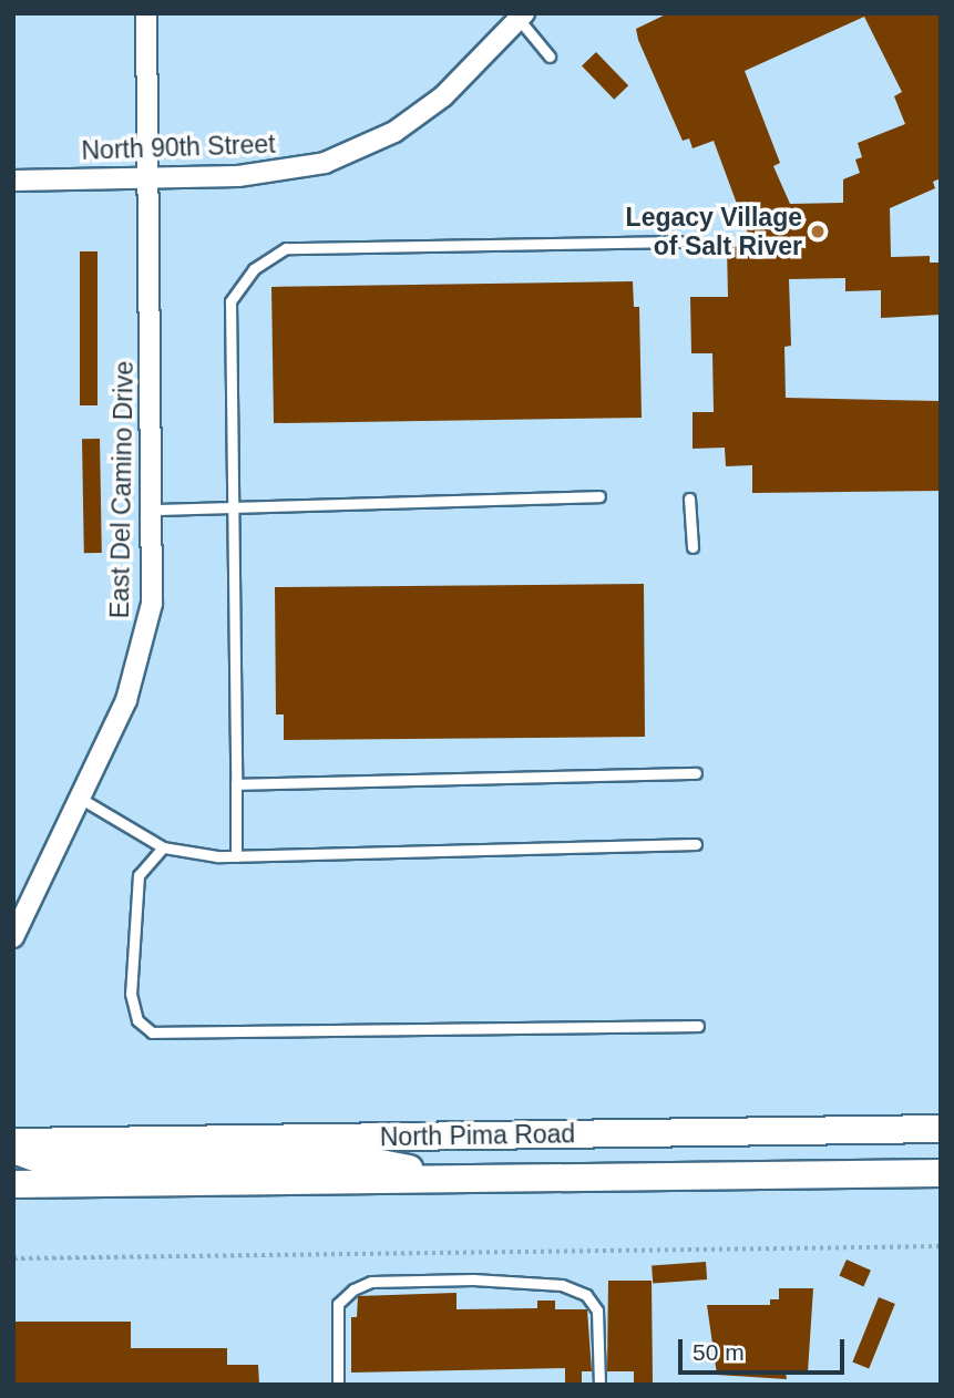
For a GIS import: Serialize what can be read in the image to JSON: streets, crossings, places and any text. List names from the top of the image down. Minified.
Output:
{"streets":{"main road":["North Pima Road"],"street":["North 90th Street","East Del Camino Drive"]},"crossings":[["North 90th Street","East Del Camino Drive"]],"places":["Legacy Village of Salt River"],"scale_bar":"50 m"}
